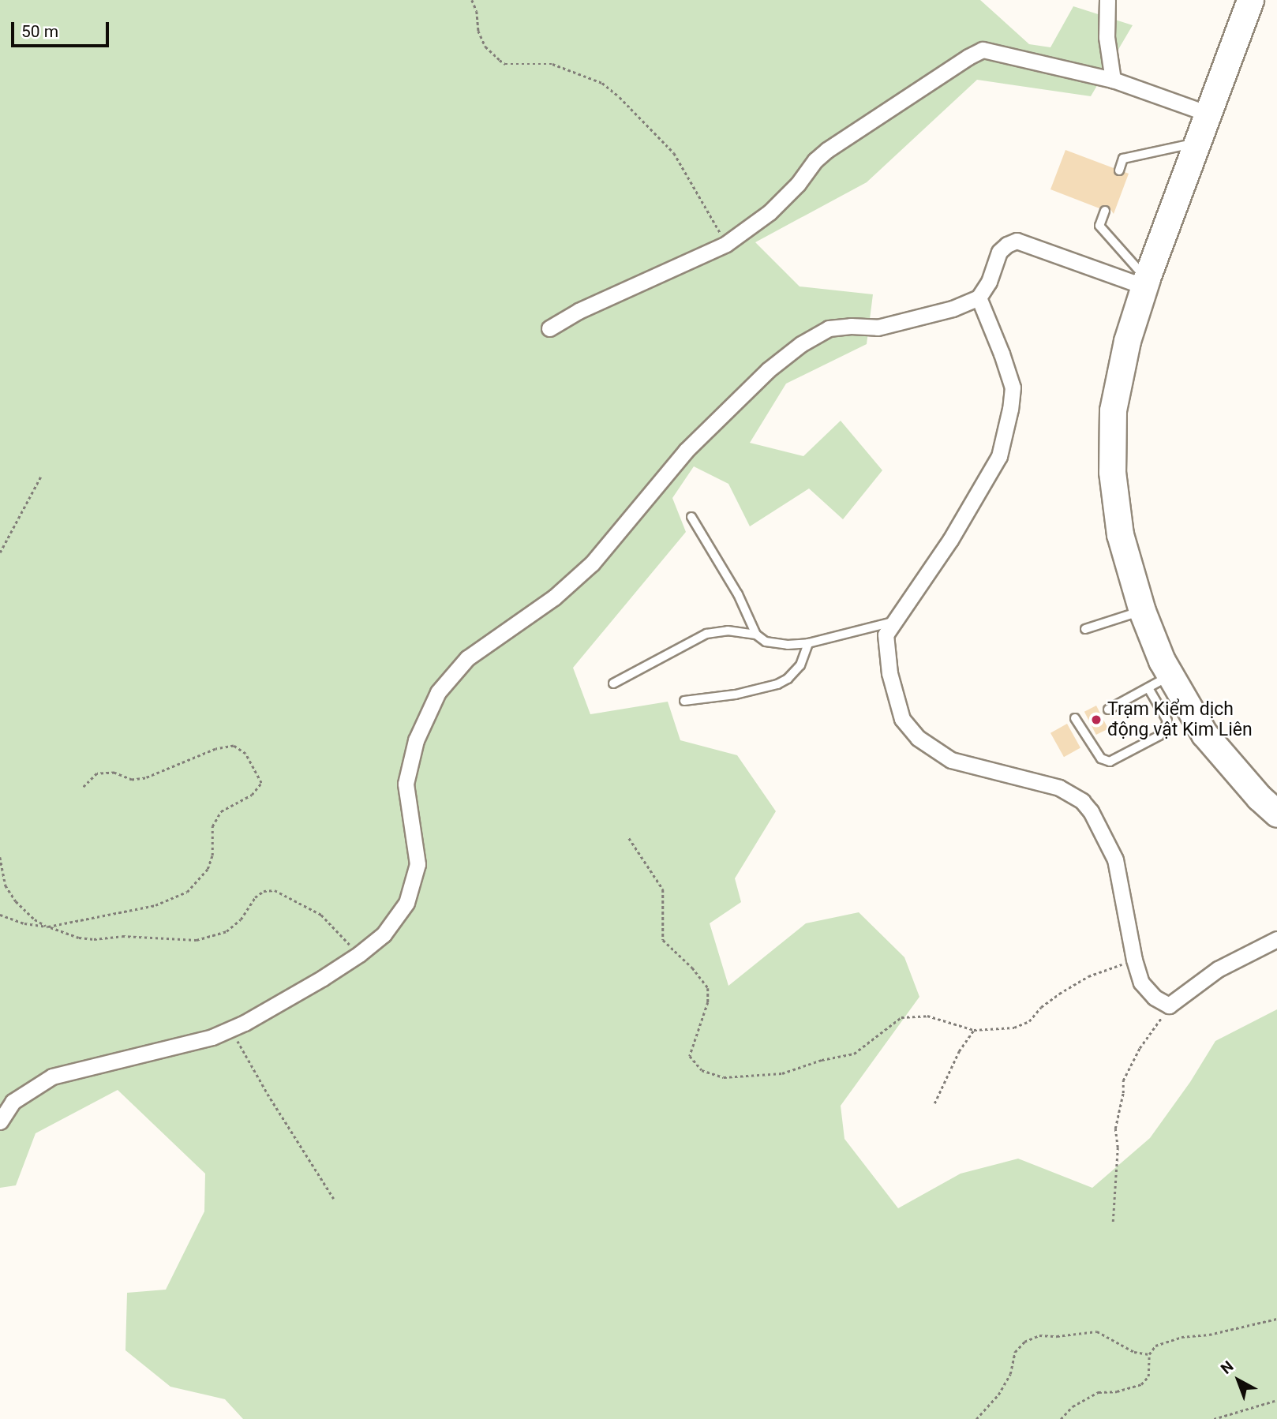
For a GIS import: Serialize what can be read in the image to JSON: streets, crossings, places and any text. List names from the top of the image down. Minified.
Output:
{"places":["Trạm Kiểm dịch động vật Kim Liên"],"scale_bar":"50 m","north":"top left"}
